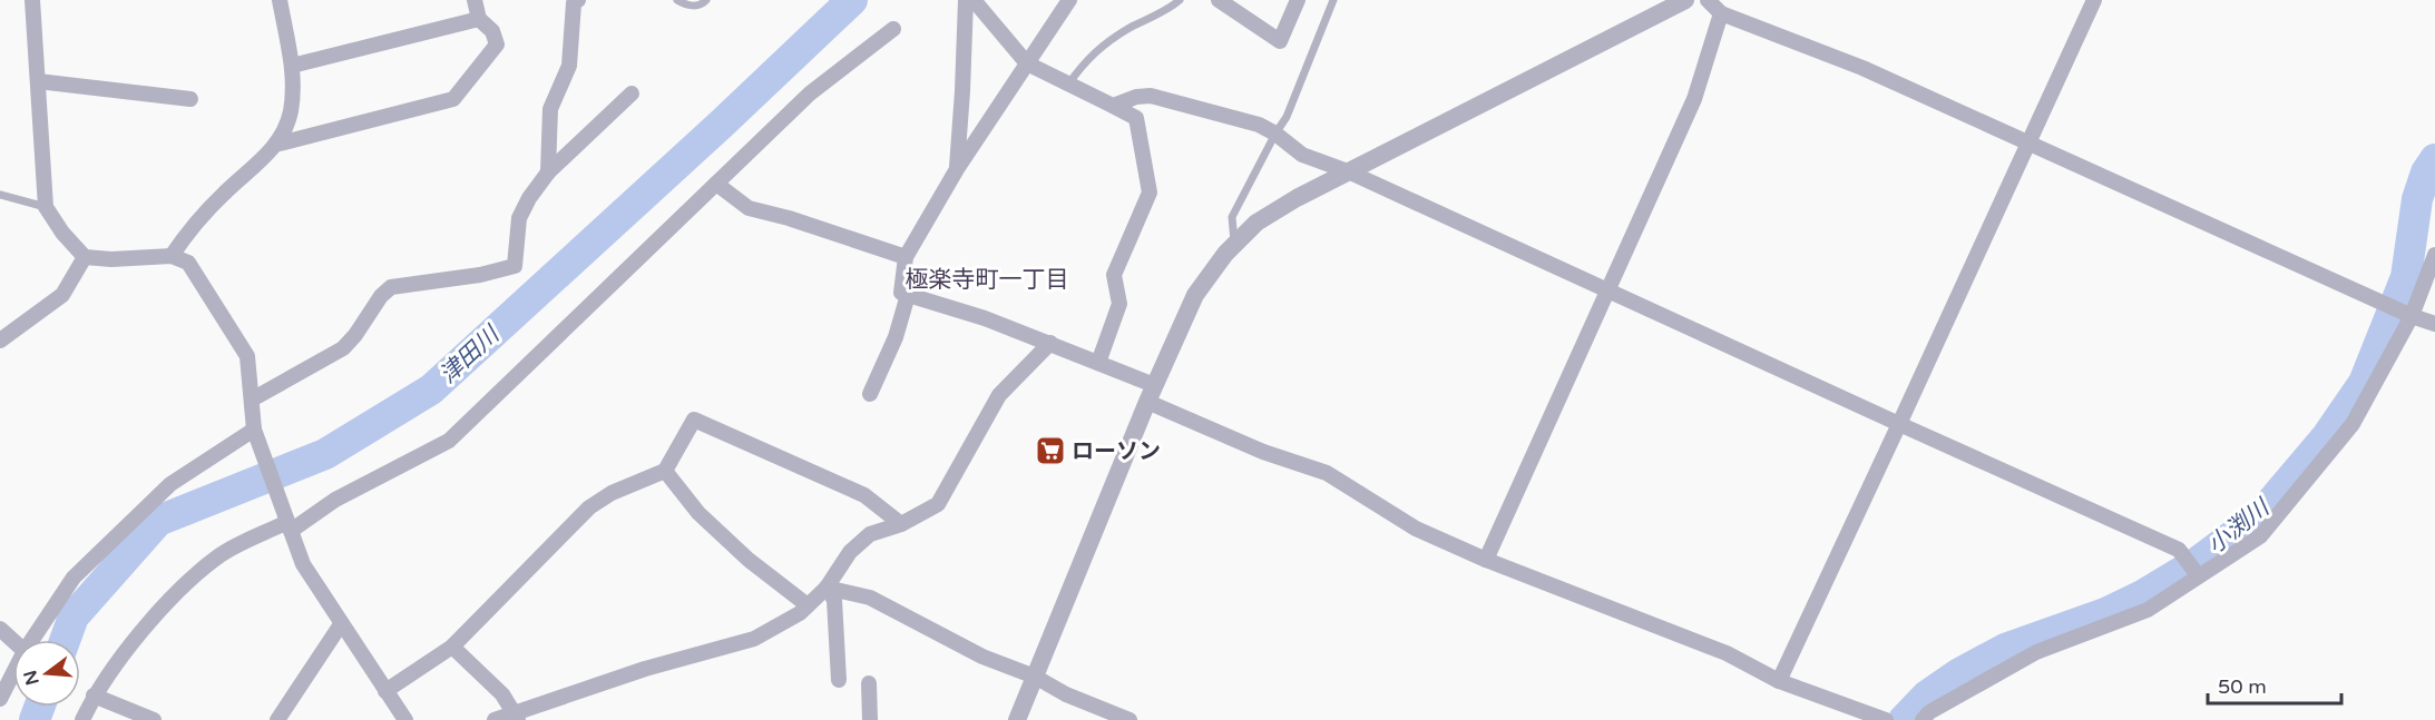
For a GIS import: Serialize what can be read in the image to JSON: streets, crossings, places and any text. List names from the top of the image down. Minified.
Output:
{"districts":["極楽寺町一丁目"],"water":["津田川","小渕川"],"places":{"supermarket":["ローソン"]},"scale_bar":"50 m","north":"left"}
